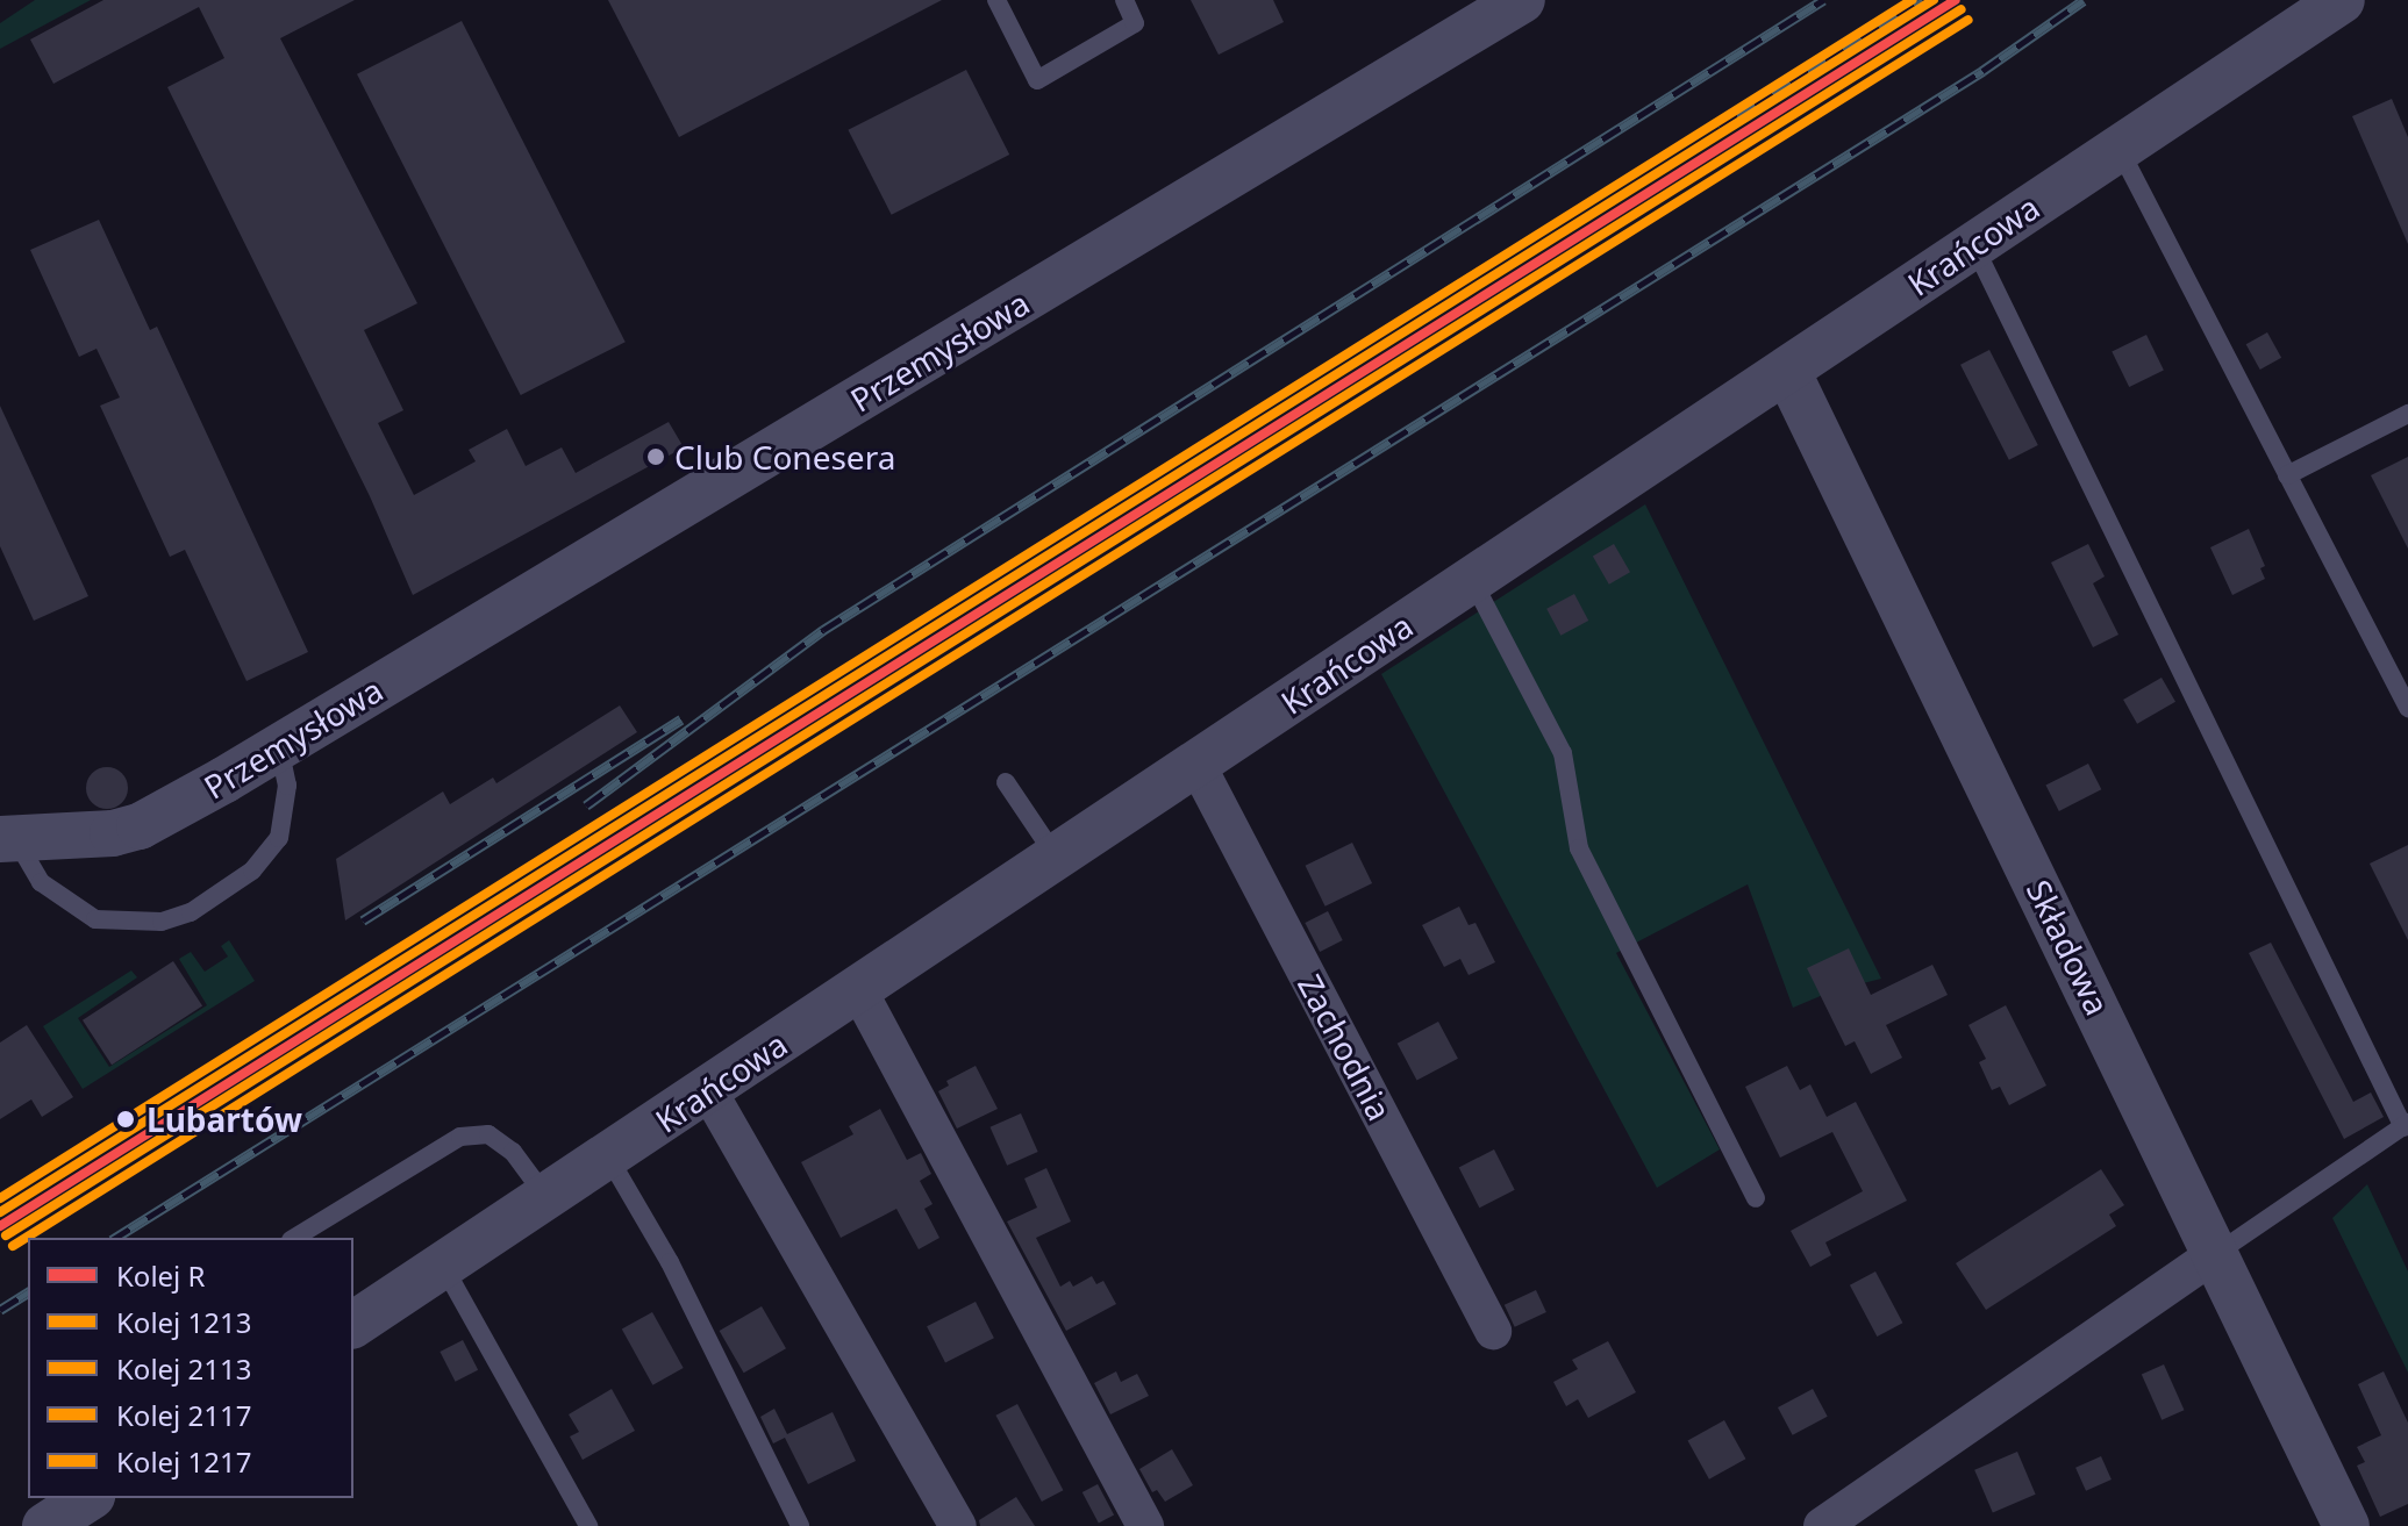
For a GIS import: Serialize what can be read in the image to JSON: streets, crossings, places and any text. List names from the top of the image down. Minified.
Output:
{"streets":{"street":["Krańcowa","Przemysłowa","Składowa","Zachodnia"]},"crossings":[["Krańcowa","Składowa"],["Krańcowa","Zachodnia"]],"places":["Club Conesera","Lubartów"],"lines":["rail line R","rail line 2113","rail line 1217","rail line 1213","rail line 2117"],"legend":["Kolej R","Kolej 1213","Kolej 2113","Kolej 2117","Kolej 1217"]}
